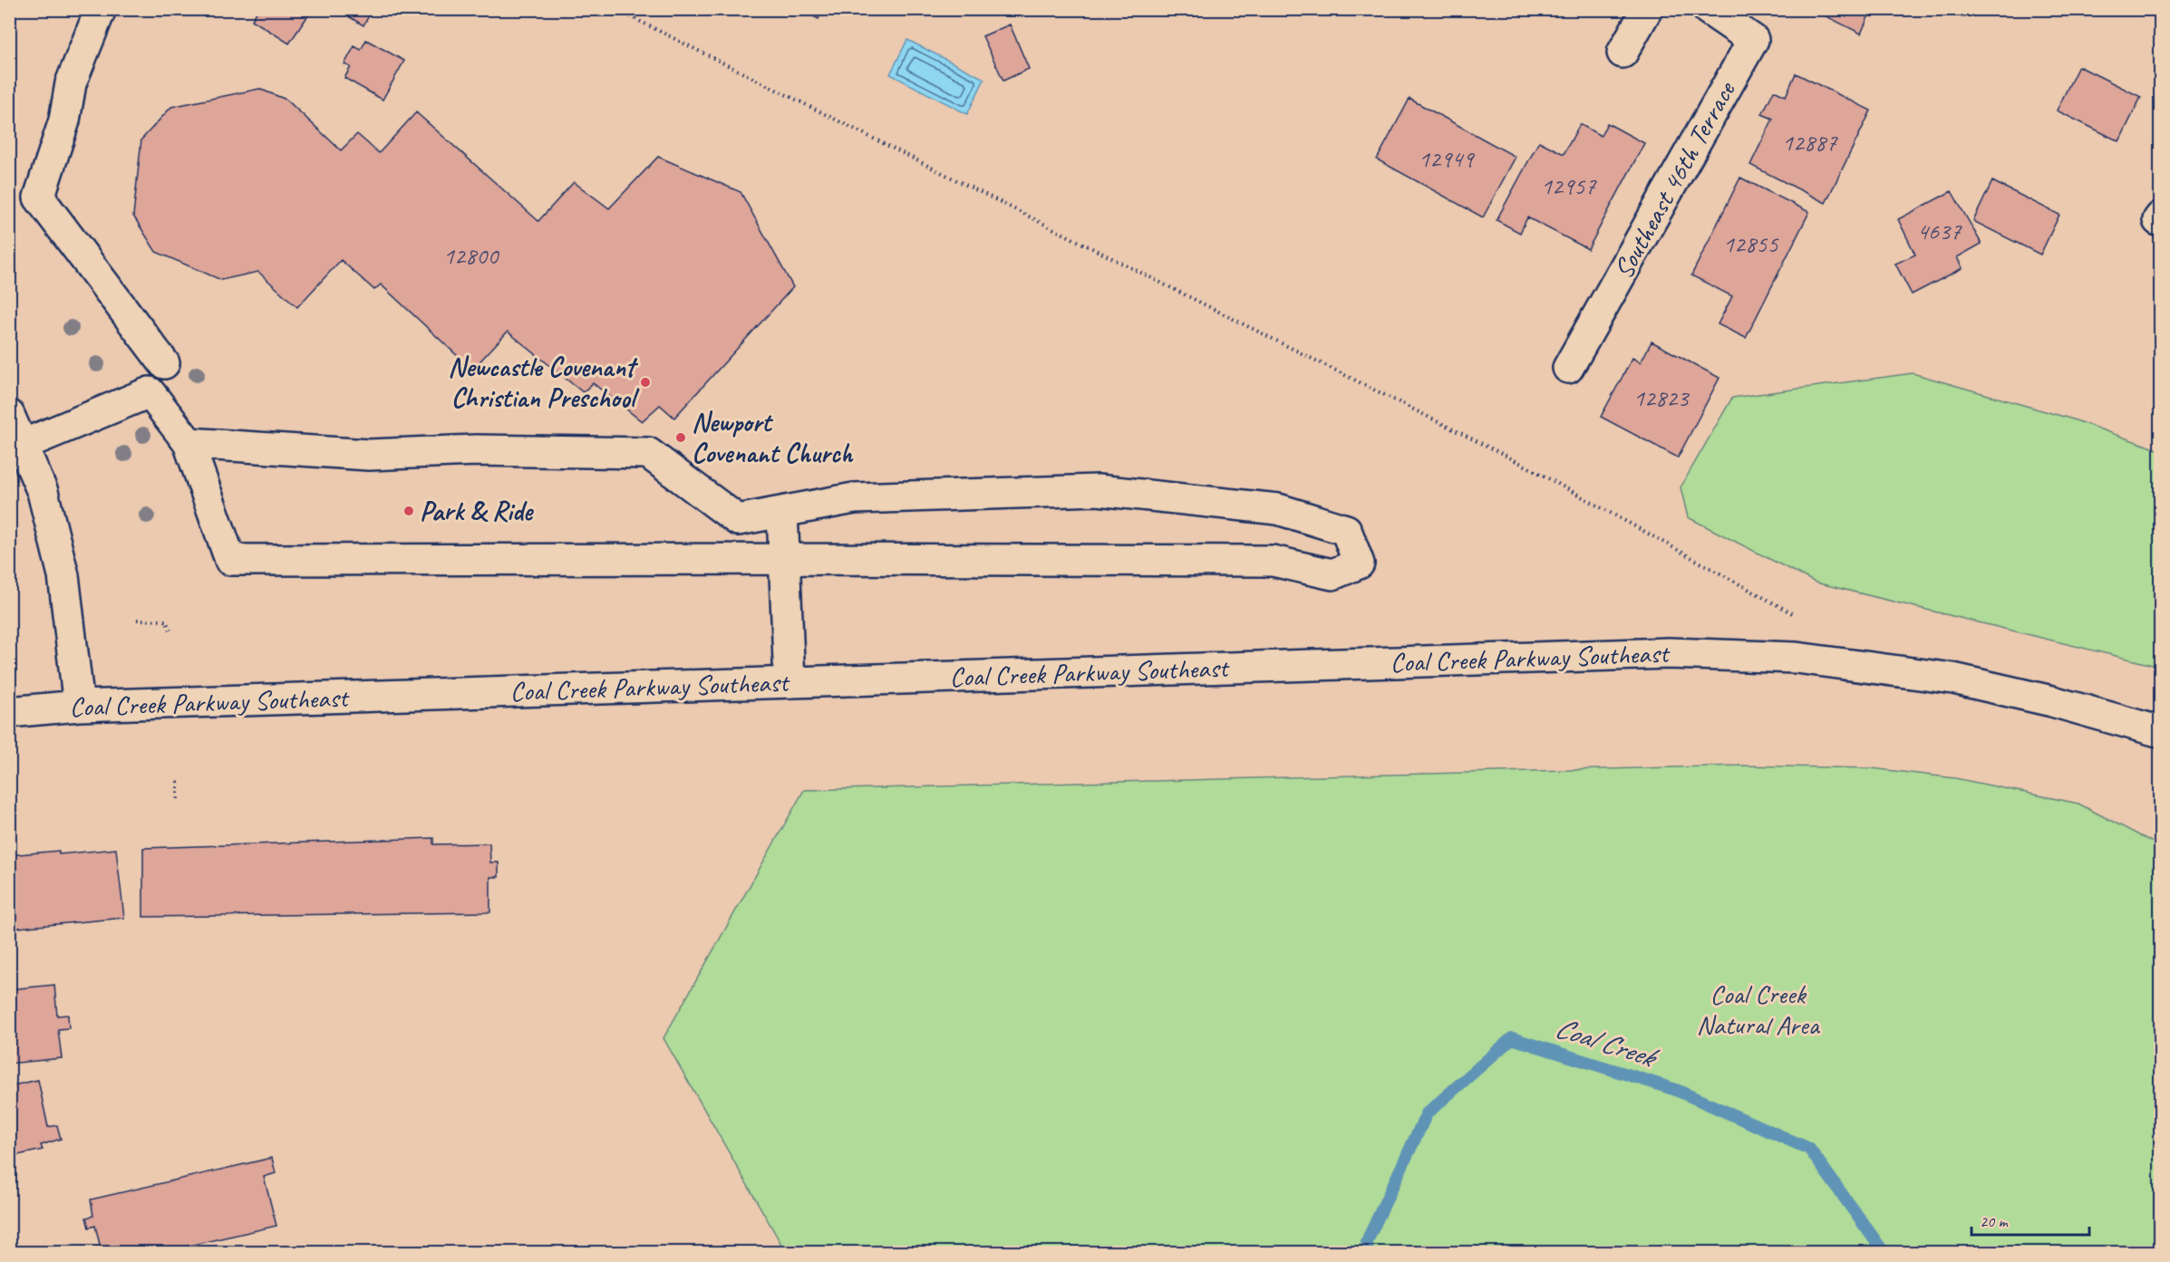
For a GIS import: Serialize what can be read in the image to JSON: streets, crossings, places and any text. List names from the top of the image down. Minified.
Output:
{"streets":{"main road":["Southeast 46th Terrace","Coal Creek Parkway Southeast"]},"water":["Coal Creek"],"parks":["Coal Creek Natural Area"],"places":["Newcastle Covenant Christian Preschool","Newport Covenant Church","Park & Ride"],"house_numbers":["12887","12949","12957","4637","12855","12800","12823"],"scale_bar":"20 m"}
